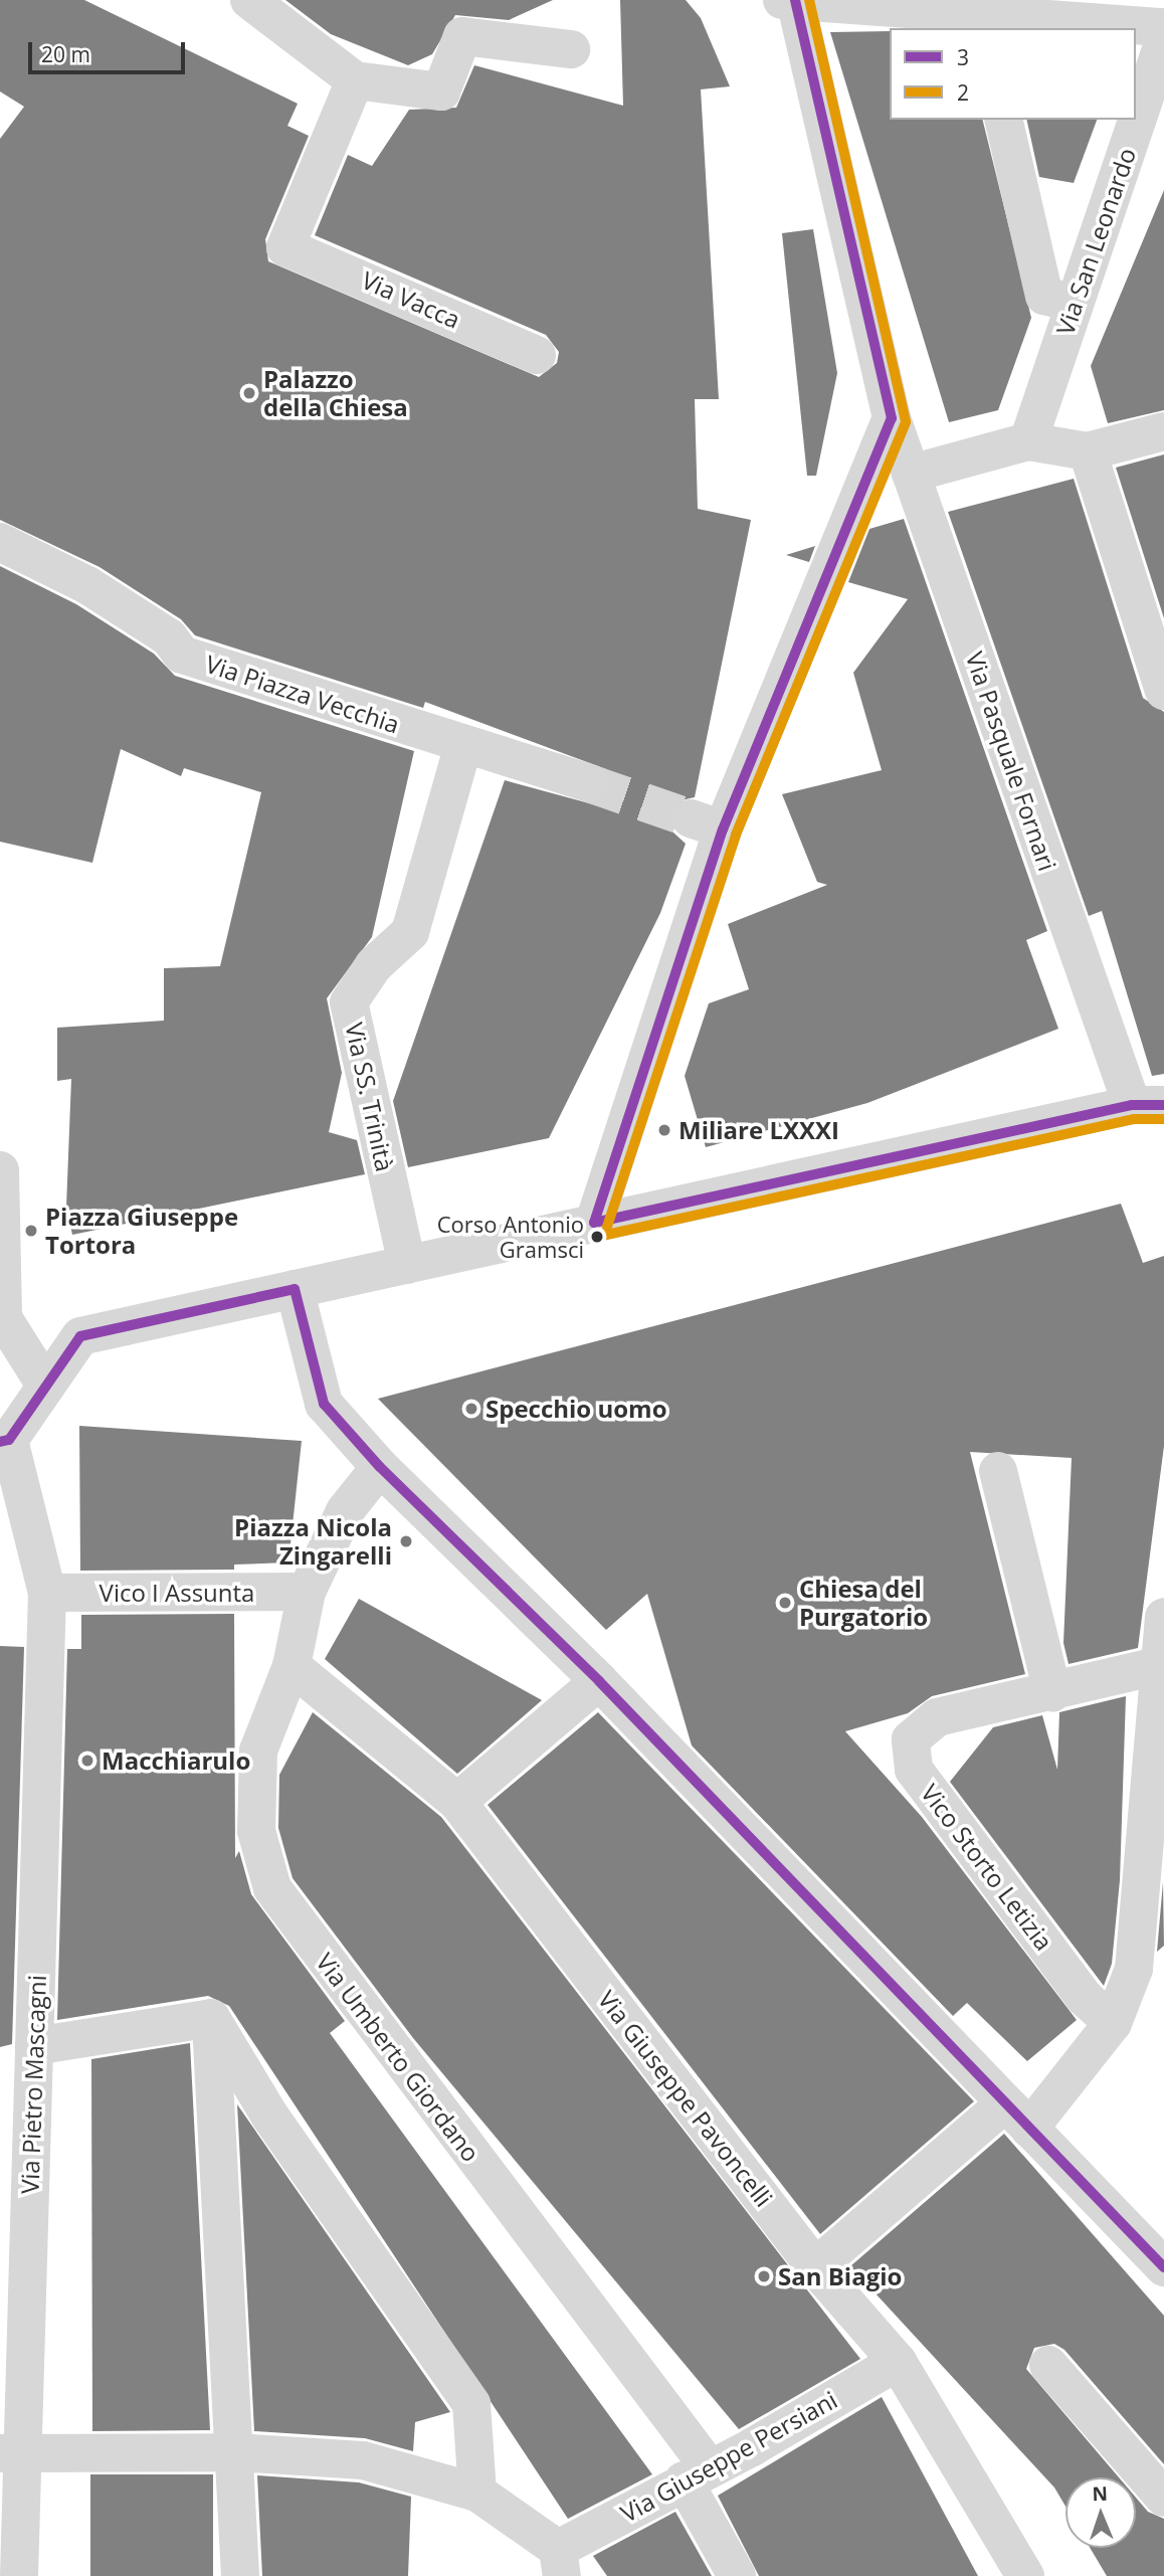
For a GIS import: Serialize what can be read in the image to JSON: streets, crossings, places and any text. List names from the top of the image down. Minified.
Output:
{"streets":{"street":["Via San Leonardo","Via Vacca","Via Piazza Vecchia","Via Pasquale Fornari","Via SS. Trinità","Vico I Assunta","Vico Storto Letizia","Via Umberto Giordano","Via Pietro Mascagni","Via Giuseppe Pavoncelli","Via Giuseppe Persiani"]},"crossings":[["Via Piazza Vecchia","Via SS. Trinità"],["Vico I Assunta","Via Umberto Giordano"],["Vico I Assunta","Via Pietro Mascagni"],["Via Umberto Giordano","Via Giuseppe Pavoncelli"],["Via Umberto Giordano","Via Giuseppe Persiani"],["Via Giuseppe Pavoncelli","Via Giuseppe Persiani"]],"places":["Palazzo della Chiesa","Miliare LXXXI","Piazza Giuseppe Tortora","Corso Antonio Gramsci","Specchio uomo","Piazza Nicola Zingarelli","Chiesa del Purgatorio","Macchiarulo","San Biagio"],"lines":["transit line 3","transit line 2"],"legend":["3","2"],"scale_bar":"20 m","north":"top"}
